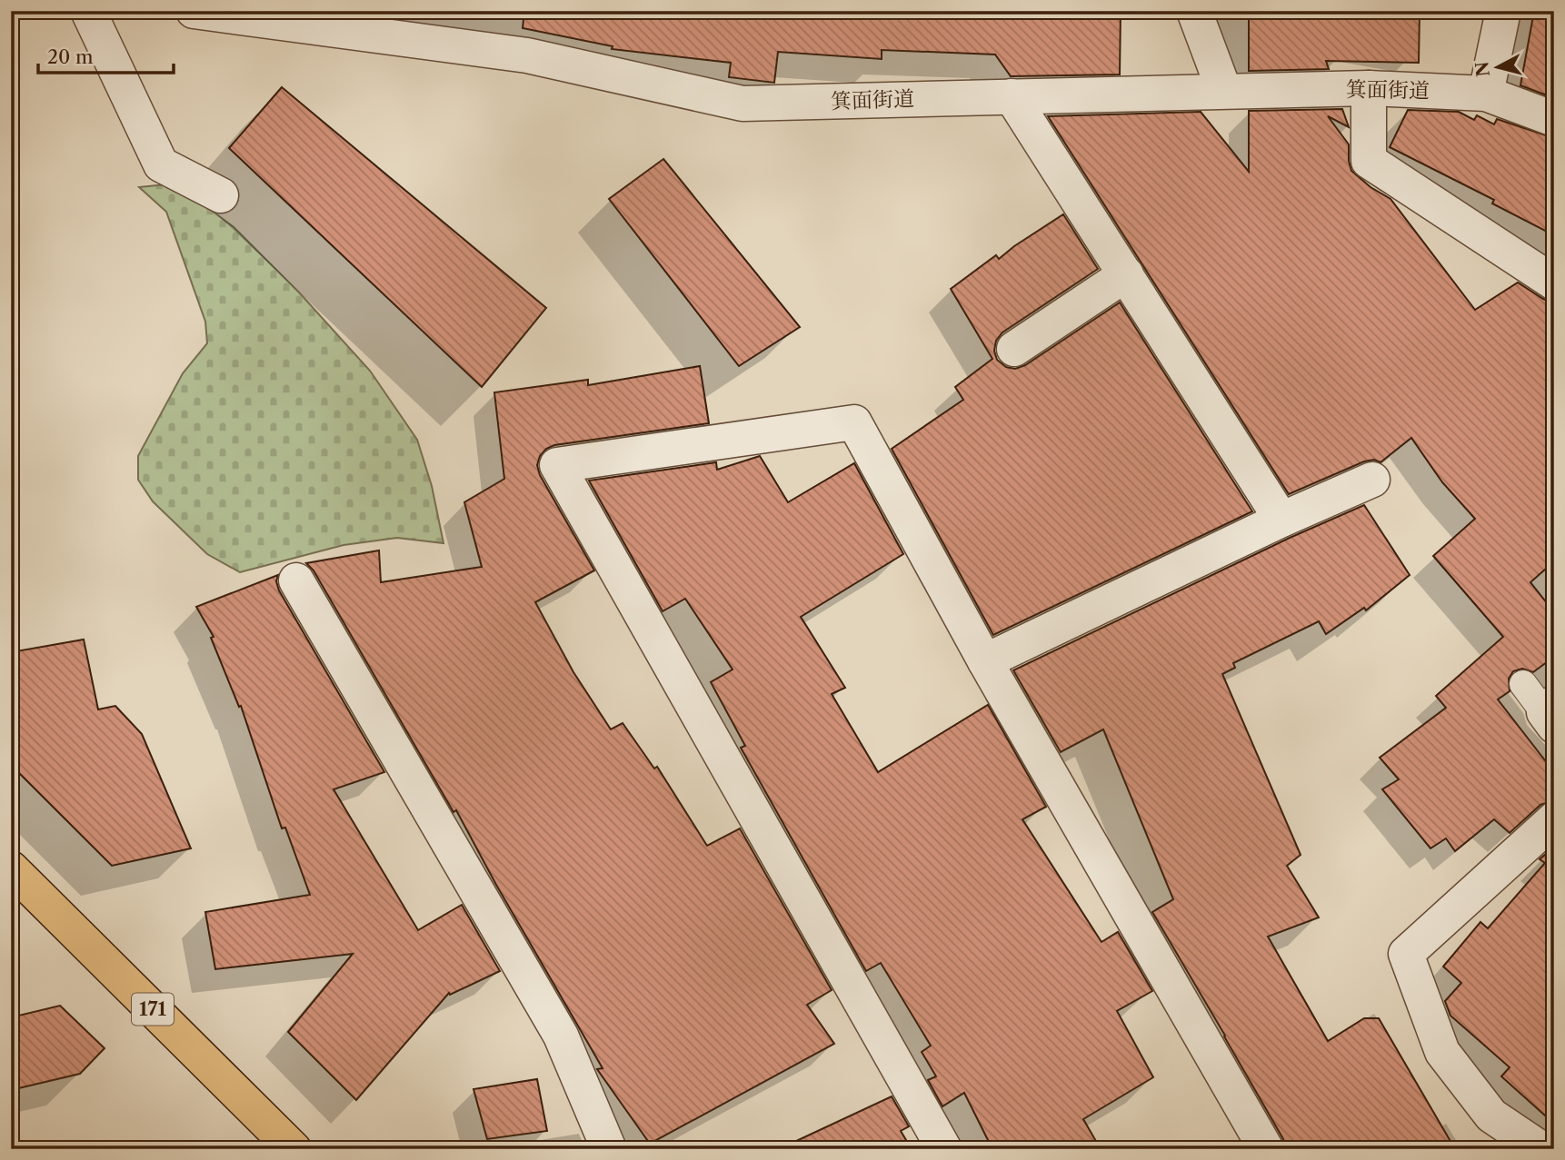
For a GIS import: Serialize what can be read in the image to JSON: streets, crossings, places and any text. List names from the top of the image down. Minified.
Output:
{"streets":{"highway":["171"],"street":["箕面街道"]},"scale_bar":"20 m","north":"left"}
